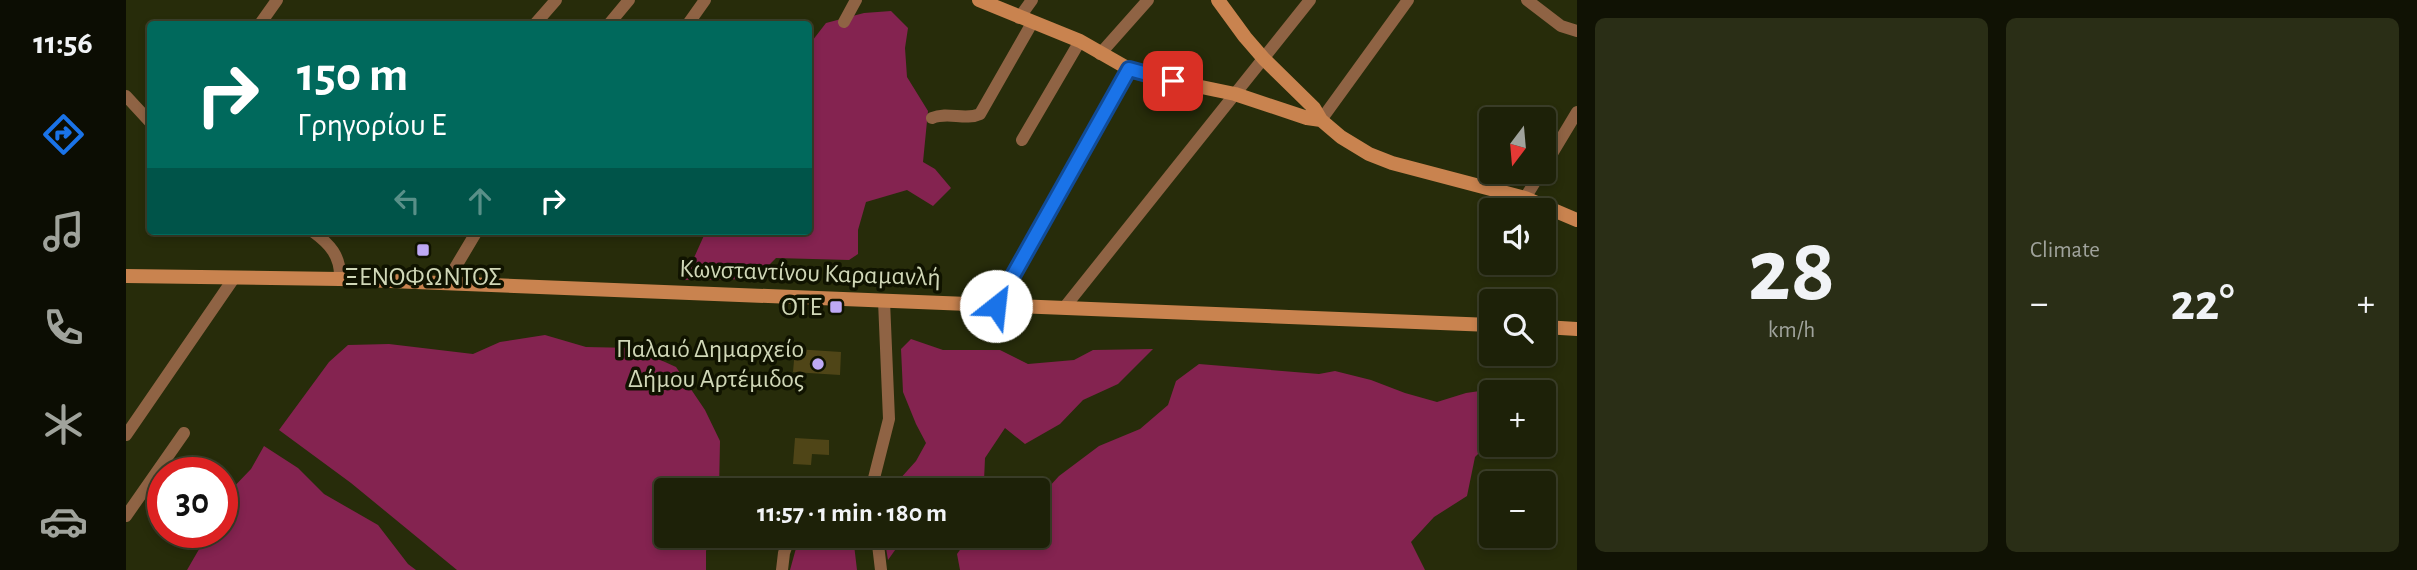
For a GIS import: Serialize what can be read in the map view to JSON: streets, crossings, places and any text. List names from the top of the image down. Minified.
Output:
{"streets":{"main road":["Κωνσταντίνου Καραμανλή"]},"places":{"transit":["ΞΕΝΟΦΩΝΤΟΣ","ΟΤΕ"],"other":["Παλαιό Δημαρχείο Δήμου Αρτέμιδος"]},"north":"bottom","page":{"tabs":"11:56","tile":[["28","km/h"],"Climate"],"turn":["150 m","Γρηγορίου Ε"],"map_buttons":["+","−"],"heat":["−","22°","+"],"limit":"30","trip":"11:57 · 1 min · 180 m"}}
